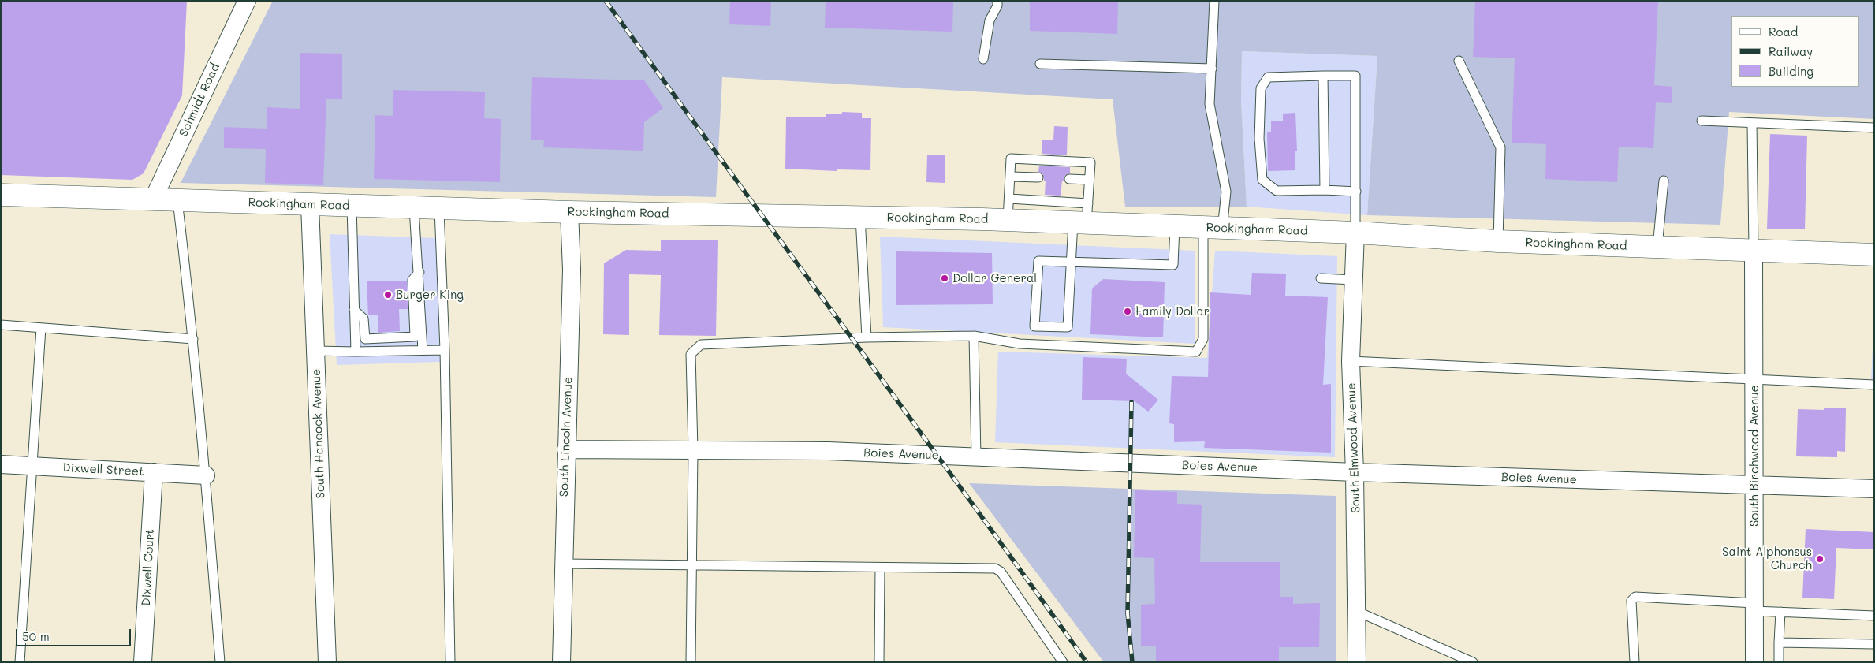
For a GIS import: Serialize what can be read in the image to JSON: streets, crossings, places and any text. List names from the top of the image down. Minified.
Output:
{"streets":{"street":["Schmidt Road","Rockingham Road","South Hancock Avenue","South Lincoln Avenue","South Elmwood Avenue","Boies Avenue","South Birchwood Avenue","Dixwell Street","Dixwell Court"]},"crossings":[["Schmidt Road","Rockingham Road"],["Rockingham Road","South Hancock Avenue"],["Rockingham Road","South Lincoln Avenue"],["Rockingham Road","South Elmwood Avenue"],["Rockingham Road","South Birchwood Avenue"],["South Lincoln Avenue","Boies Avenue"],["South Elmwood Avenue","Boies Avenue"],["Boies Avenue","South Birchwood Avenue"],["Dixwell Street","Dixwell Court"]],"places":["Dollar General","Burger King","Family Dollar","Saint Alphonsus Church"],"legend":["Road","Railway","Building"],"scale_bar":"50 m"}
